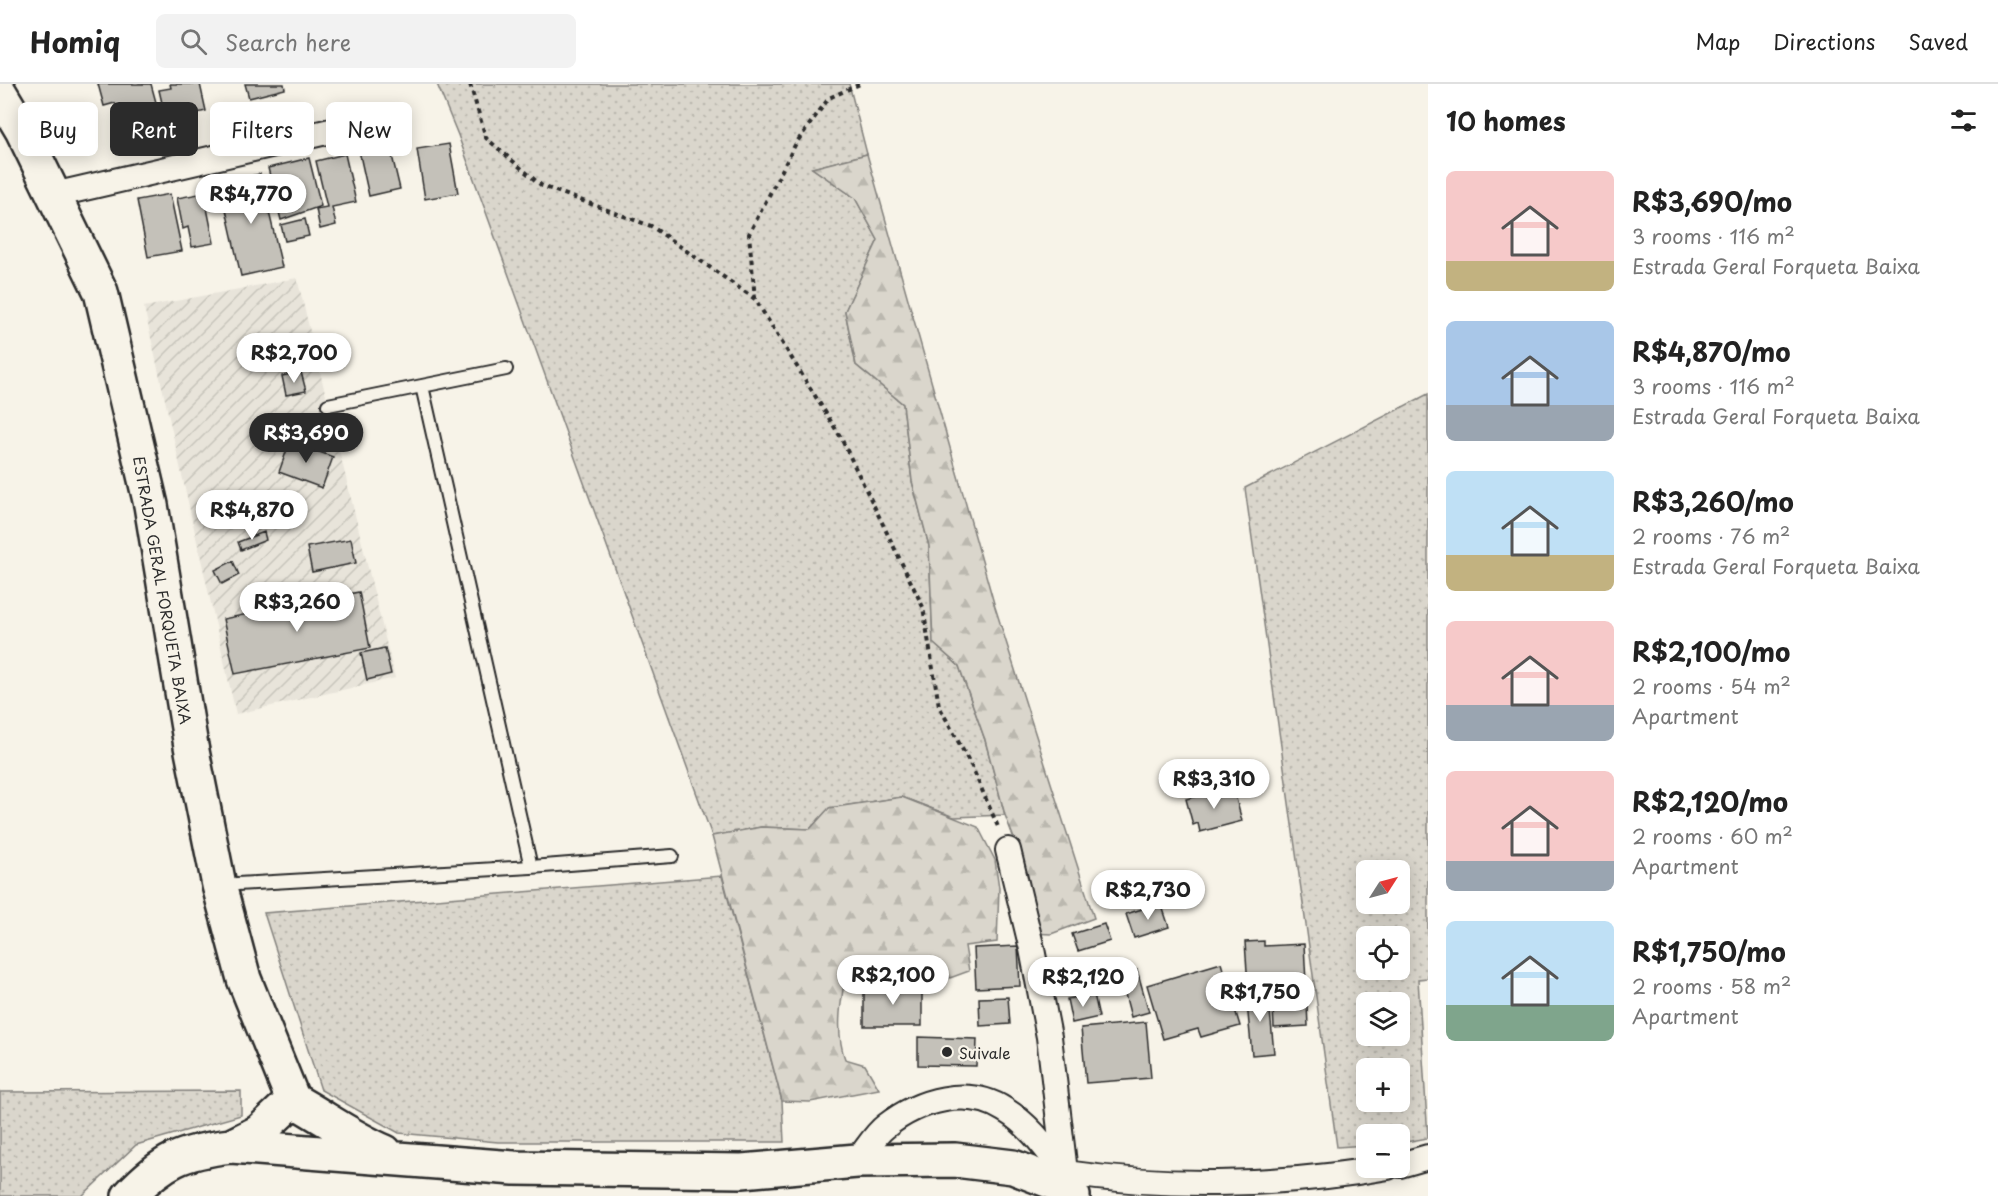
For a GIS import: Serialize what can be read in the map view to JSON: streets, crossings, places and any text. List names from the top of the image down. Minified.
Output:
{"streets":{"street":["ESTRADA GERAL FORQUETA BAIXA"]},"places":["Suivale"],"north":"top right","page":{"header":"Homiq","search":"Search here","nav":["Map","Directions","Saved"],"heading":"10 homes","chip":["Buy","Rent","Filters","New"],"list":[{"name":"R$3,690/mo","note":"3 rooms · 116 m² · Estrada Geral Forqueta Baixa"},{"name":"R$4,870/mo","note":"3 rooms · 116 m² · Estrada Geral Forqueta Baixa"},{"name":"R$3,260/mo","note":"2 rooms · 76 m² · Estrada Geral Forqueta Baixa"},{"name":"R$2,100/mo","note":"2 rooms · 54 m² · Apartment"},{"name":"R$2,120/mo","note":"2 rooms · 60 m² · Apartment"},{"name":"R$1,750/mo","note":"2 rooms · 58 m² · Apartment"}],"price":["R$4,770","R$2,700","R$3,690","R$4,870","R$3,260","R$3,310","R$2,730","R$2,100","R$2,120","R$1,750"],"map_buttons":["+","−"]}}
